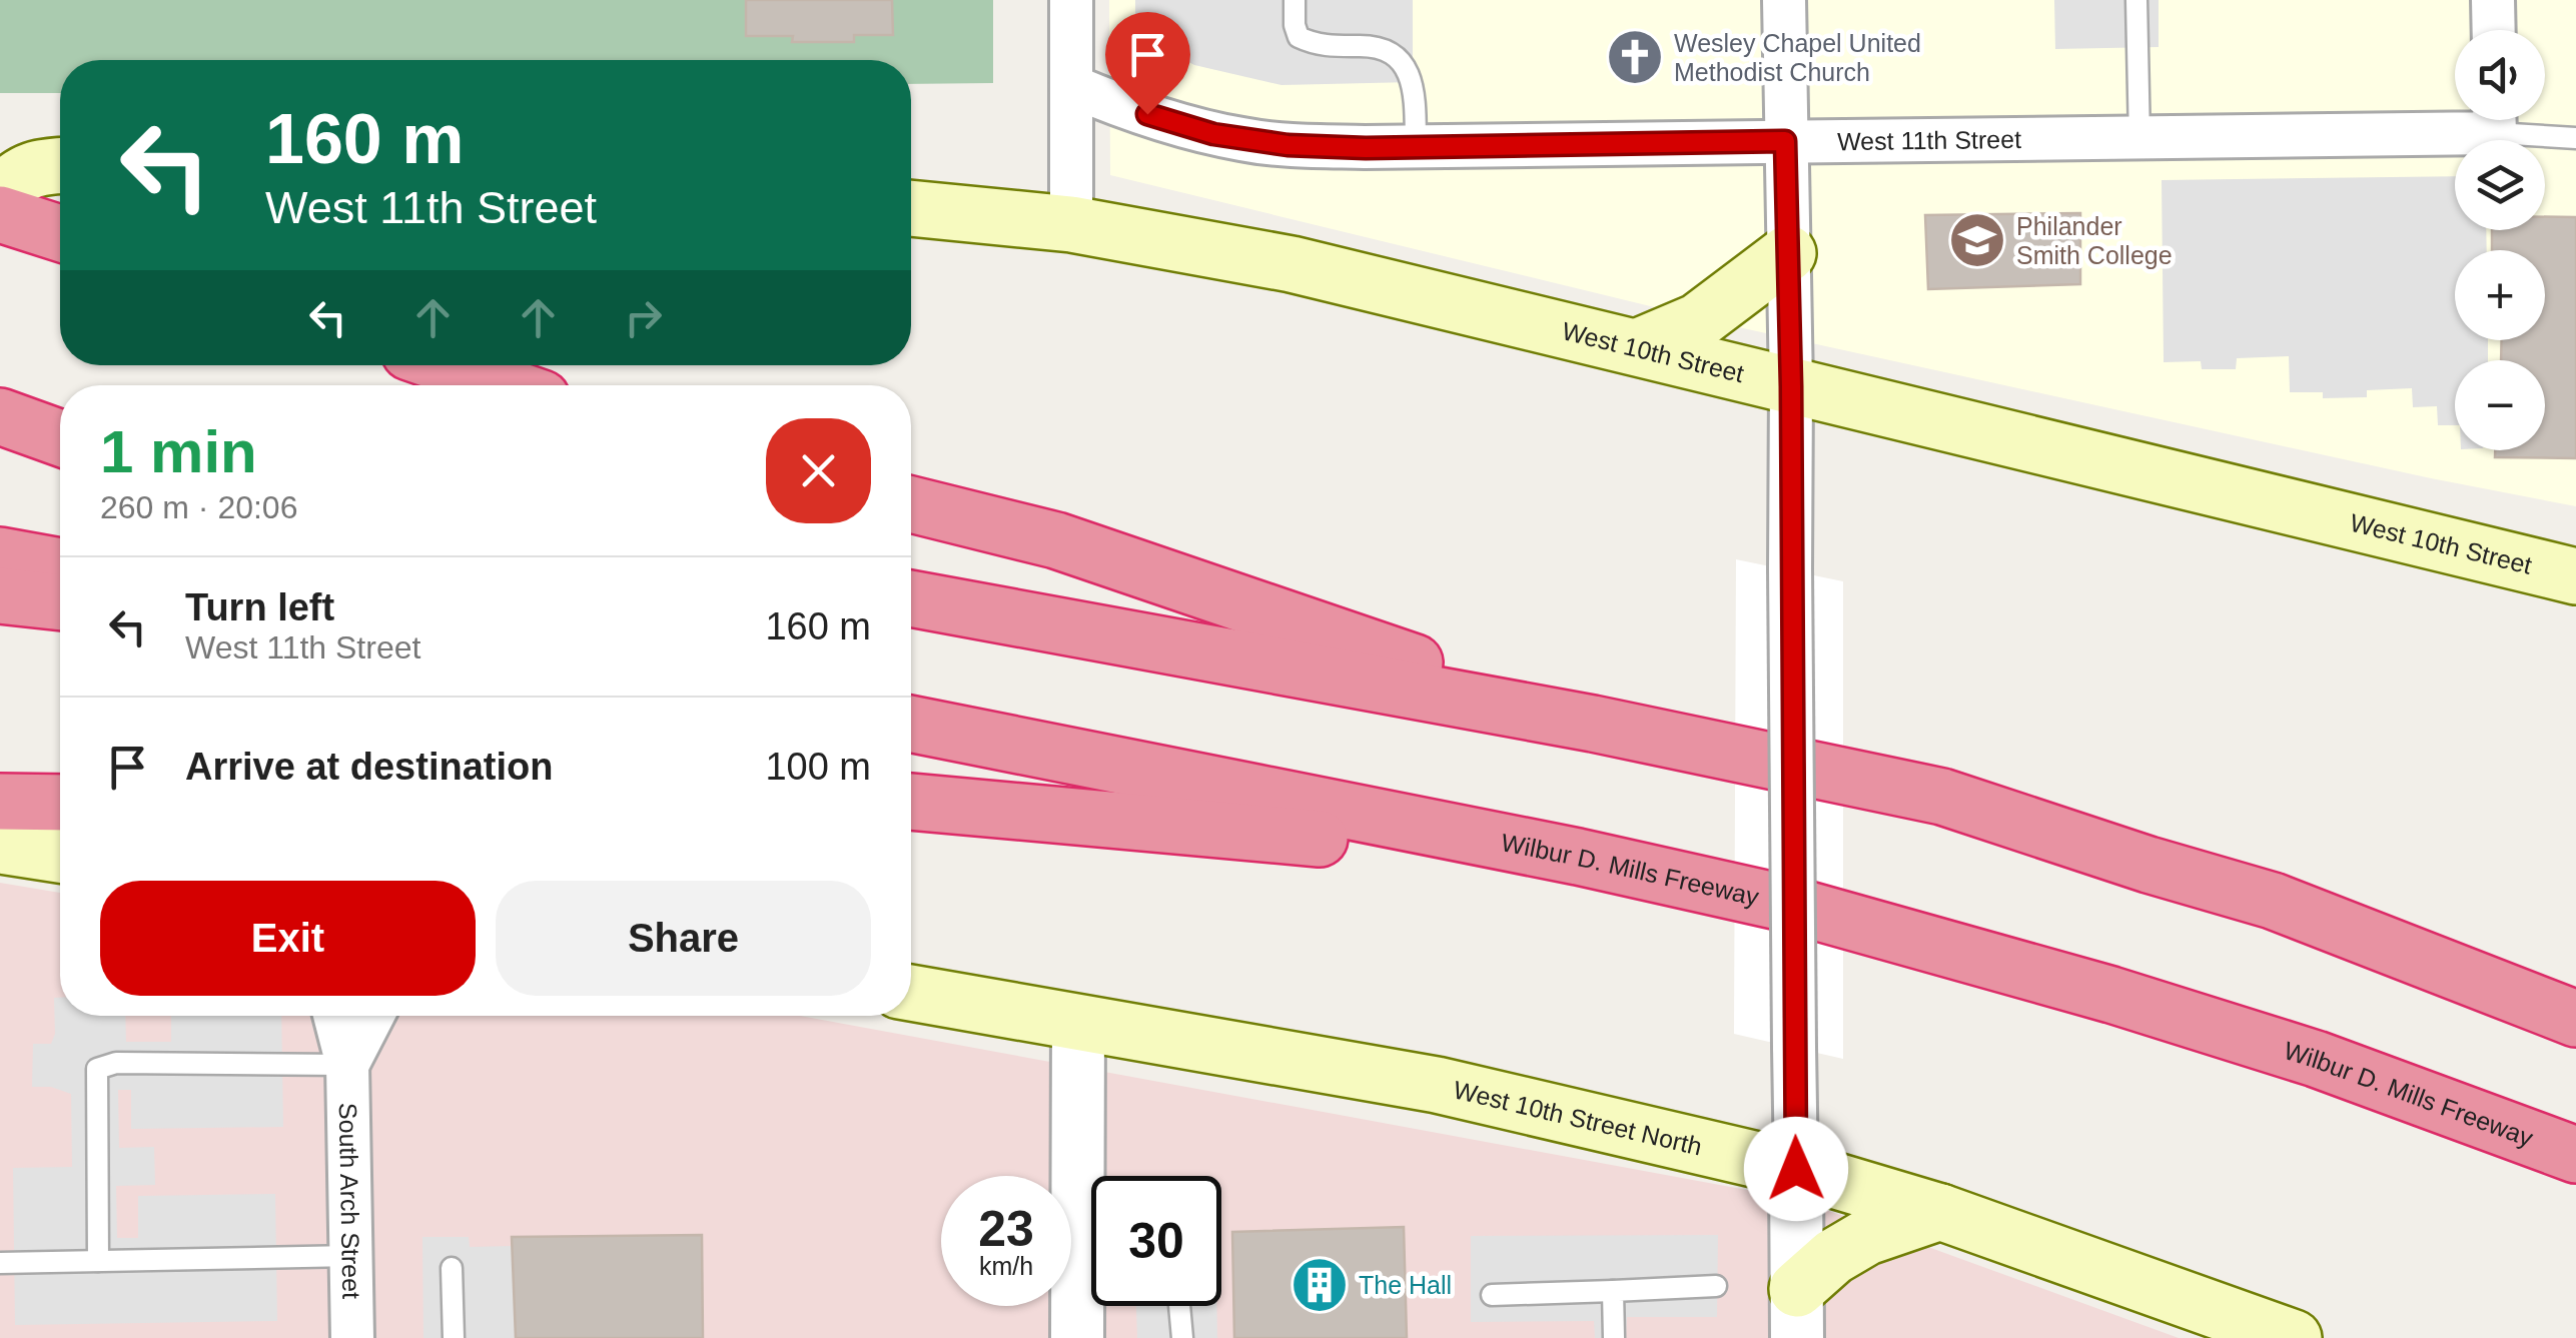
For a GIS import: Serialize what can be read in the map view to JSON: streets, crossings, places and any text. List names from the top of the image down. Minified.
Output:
{"streets":{"highway":["Wilbur D. Mills Freeway"],"main road":["West 10th Street","West 10th Street North"],"street":["West 11th Street","South Arch Street"]},"places":{"church":["Wesley Chapel United Methodist Church"],"school or university":["Philander Smith College"],"building":["The Hall"]},"page":{"map_buttons":["+","−"],"turn":["160 m","West 11th Street"],"heading":["1 min","260 m · 20:06"],"list":[{"name":"Turn left","note":"West 11th Street","value":"160 m"},{"name":"Arrive at destination","value":"100 m"}],"buttons":["Exit","Share"],"speed":"23 km/h","limit":"30"}}
